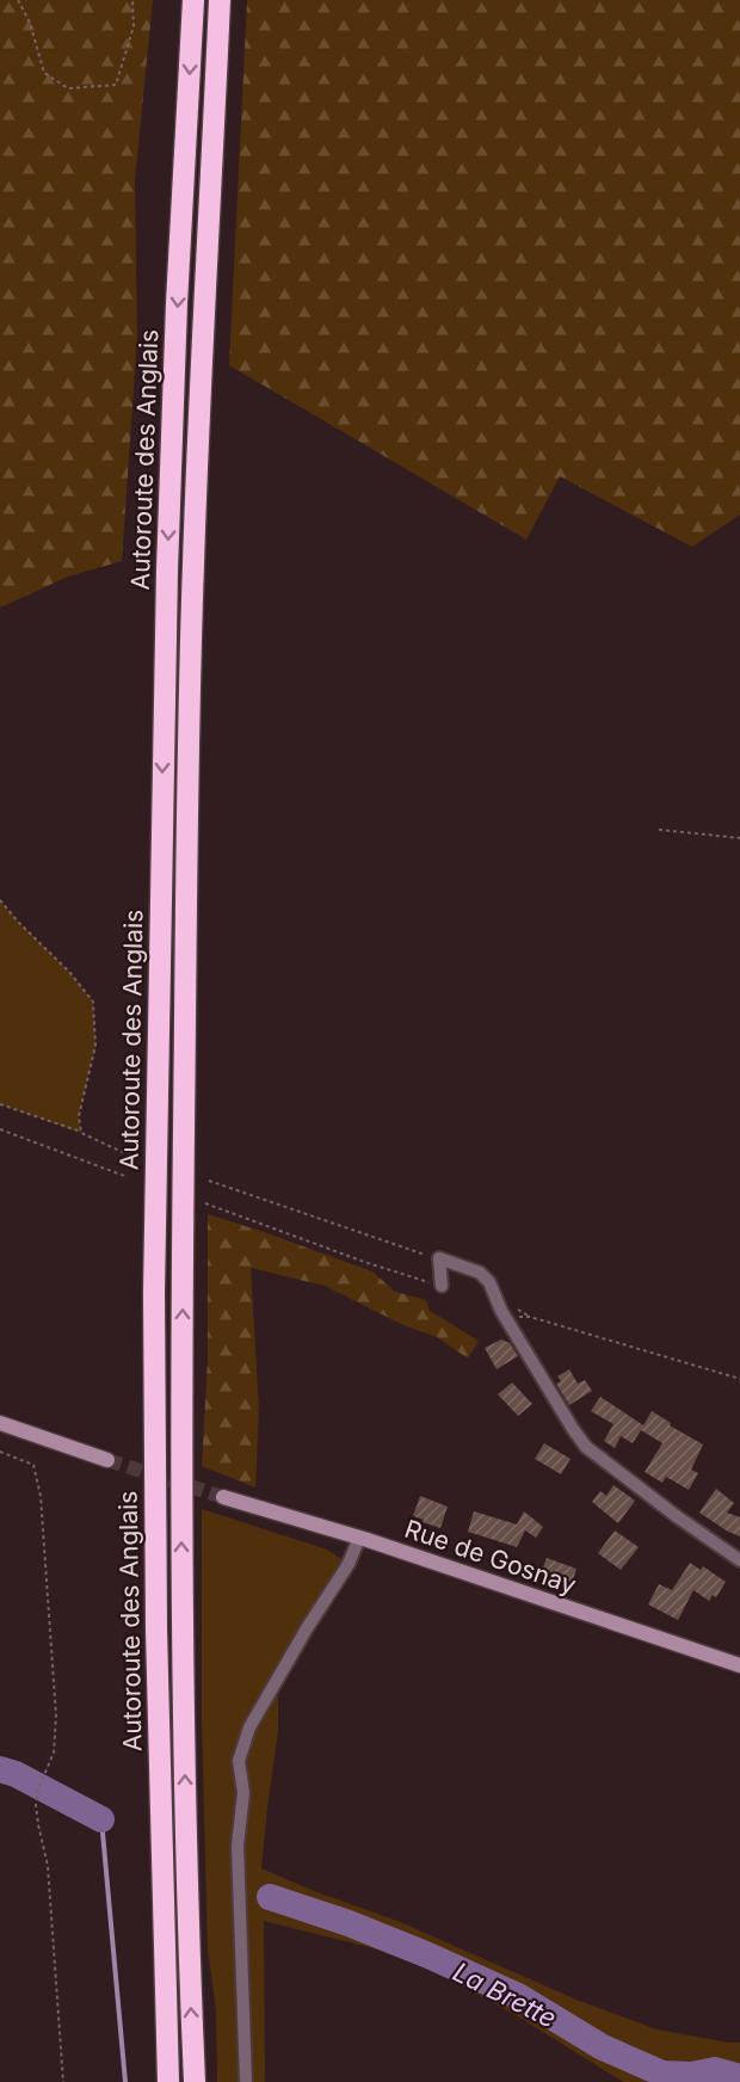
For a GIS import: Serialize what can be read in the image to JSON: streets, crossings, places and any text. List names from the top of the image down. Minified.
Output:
{"streets":{"highway":["Autoroute des Anglais"],"street":["Rue de Gosnay"]},"water":["La Brette"]}
